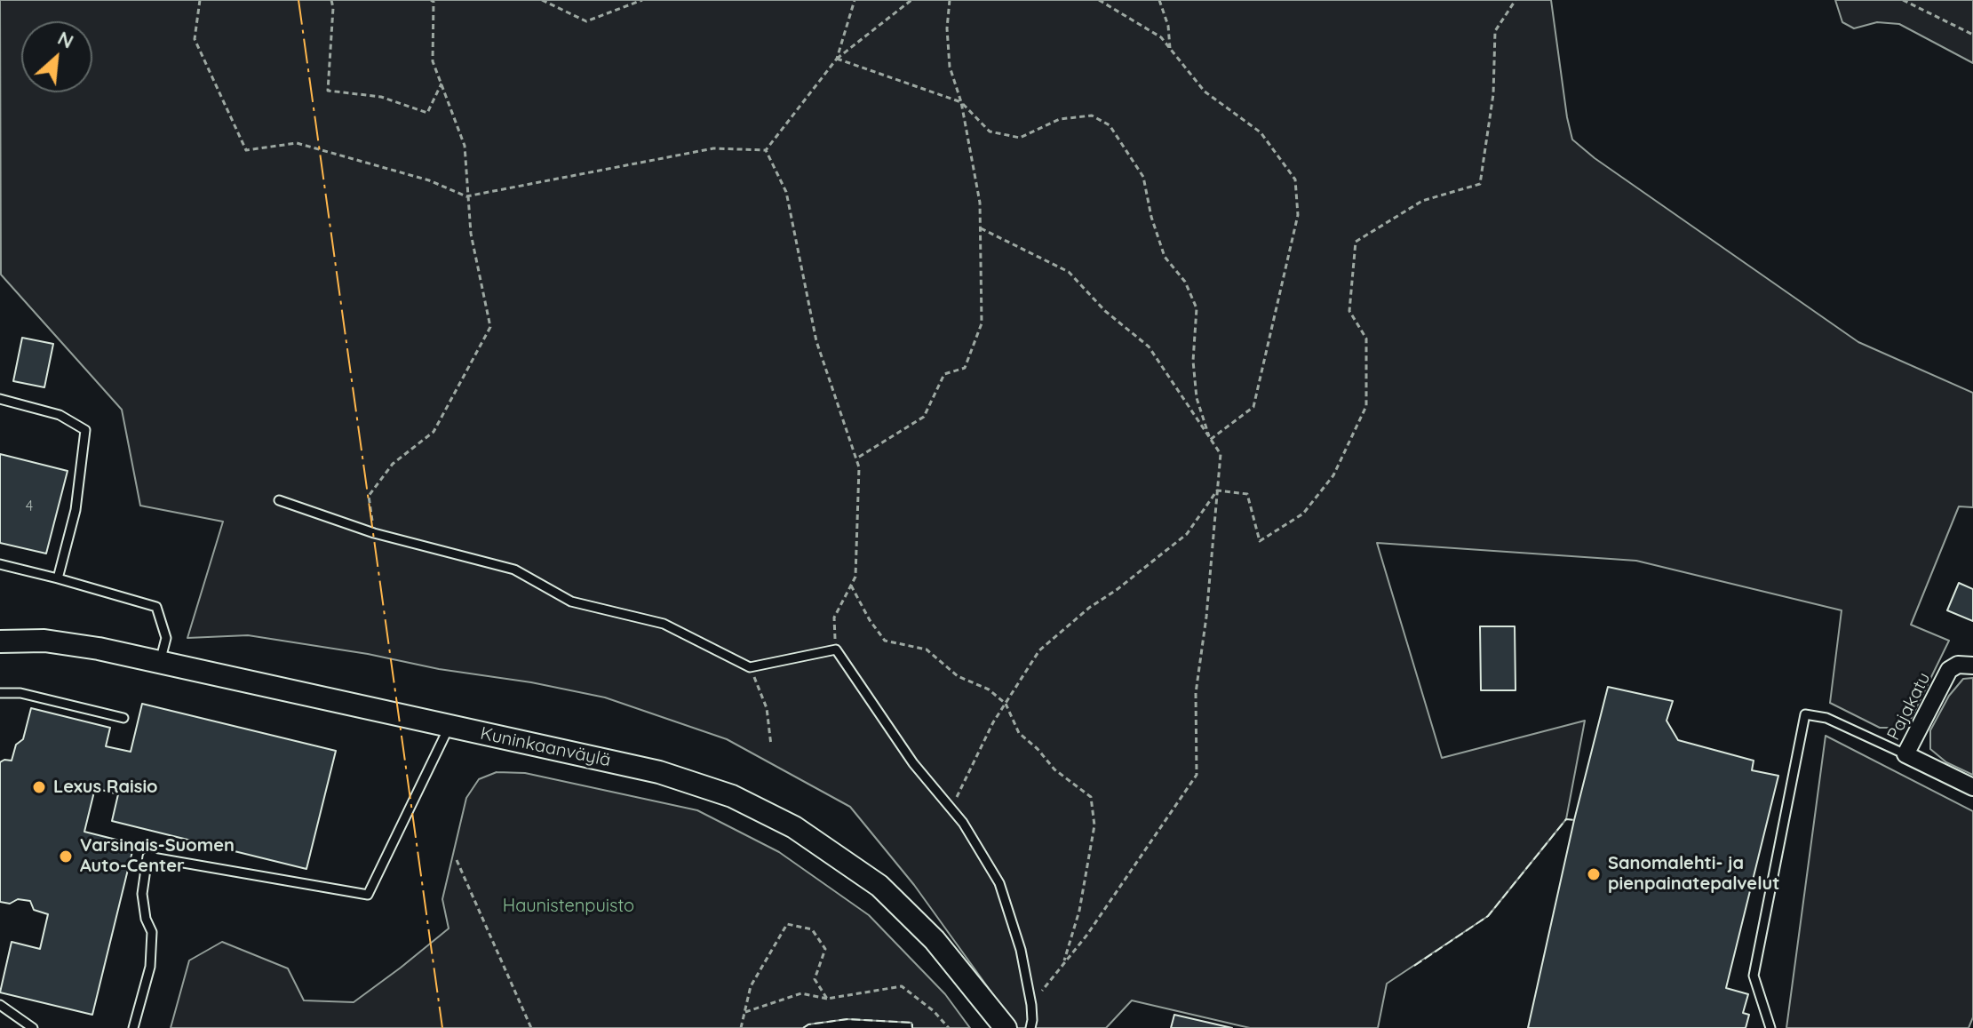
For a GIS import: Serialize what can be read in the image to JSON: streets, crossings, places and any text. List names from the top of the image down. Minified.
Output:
{"streets":{"street":["Pajakatu","Kuninkaanväylä"]},"parks":["Haunistenpuisto"],"places":["Lexus Raisio","Varsinais-Suomen Auto-Center","Sanomalehti- ja pienpainatepalvelut"],"house_numbers":["4"],"north":"top right"}
